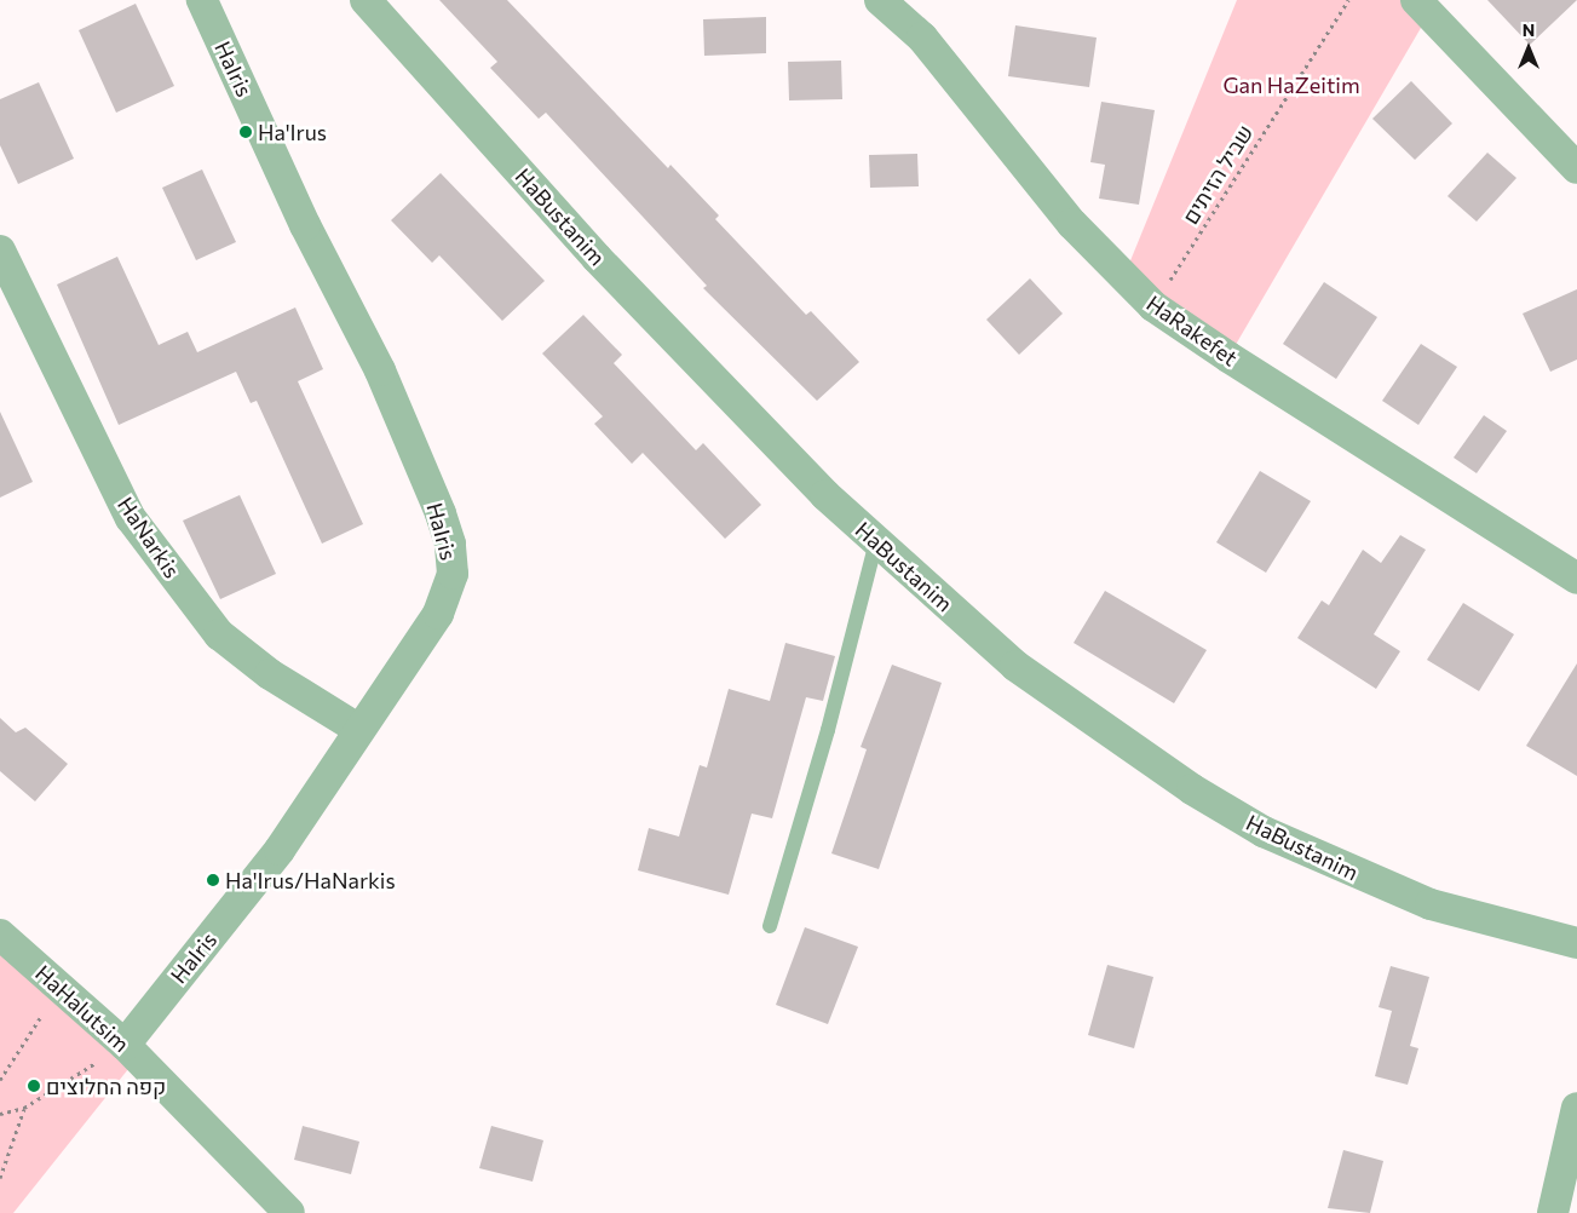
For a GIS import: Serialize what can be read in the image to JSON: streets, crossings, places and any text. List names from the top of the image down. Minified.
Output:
{"streets":{"street":["HaIris","HaBustanim","HaRakefet","HaNarkis","HaHalutsim"],"path":["שביל הזיתים"]},"crossings":[["HaIris","HaNarkis"],["HaIris","HaHalutsim"],["שביל הזיתים","HaRakefet"]],"parks":["Gan HaZeitim"],"places":["Ha'Irus","Ha'Irus/HaNarkis","קפה החלוצים"],"north":"top"}
